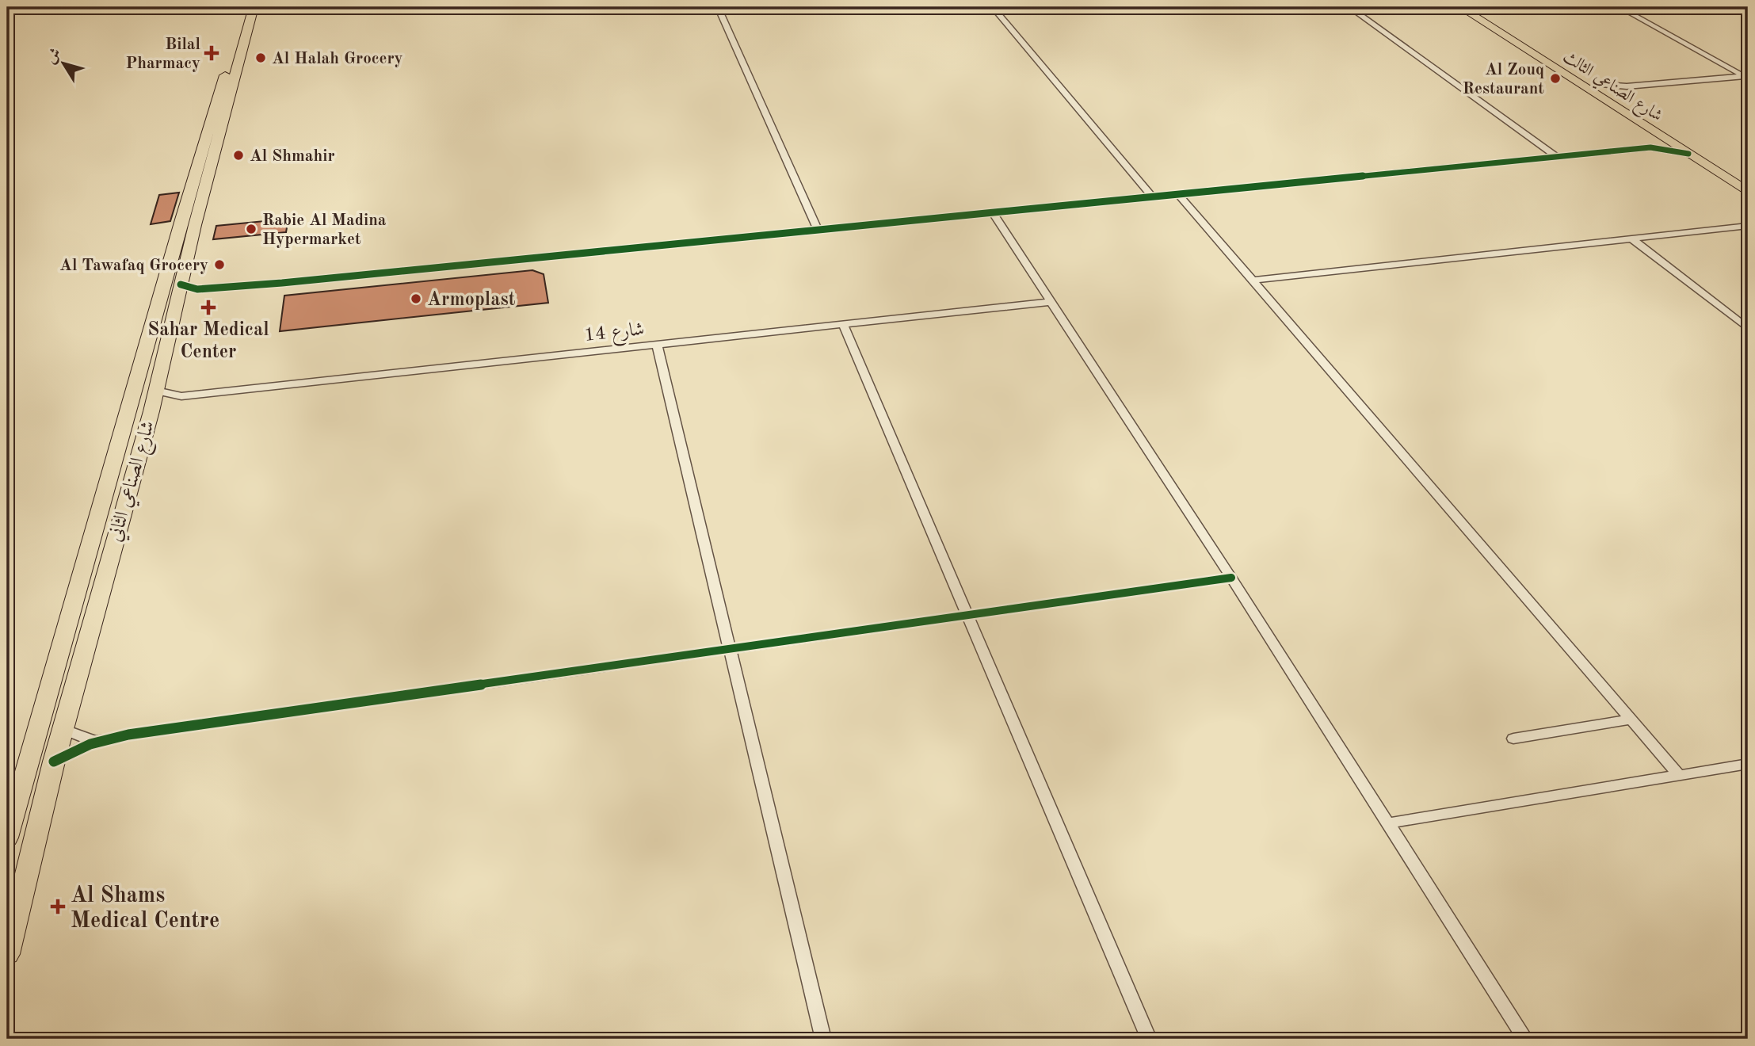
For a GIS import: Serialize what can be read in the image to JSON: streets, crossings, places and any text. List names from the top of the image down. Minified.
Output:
{"streets":{"main road":["شارع الصناعي الثالث","شارع الصناعي الثاني"],"street":["شارع 14"]},"crossings":[["شارع 14","شارع الصناعي الثاني"]],"places":{"health":["Bilal Pharmacy","Sahar Medical Center","Al Shams Medical Centre"],"other":["Al Halah Grocery","Al Zouq Restaurant","Al Shmahir","Rabie Al Madina Hypermarket","Al Tawafaq Grocery","Armoplast"]},"north":"top left"}
